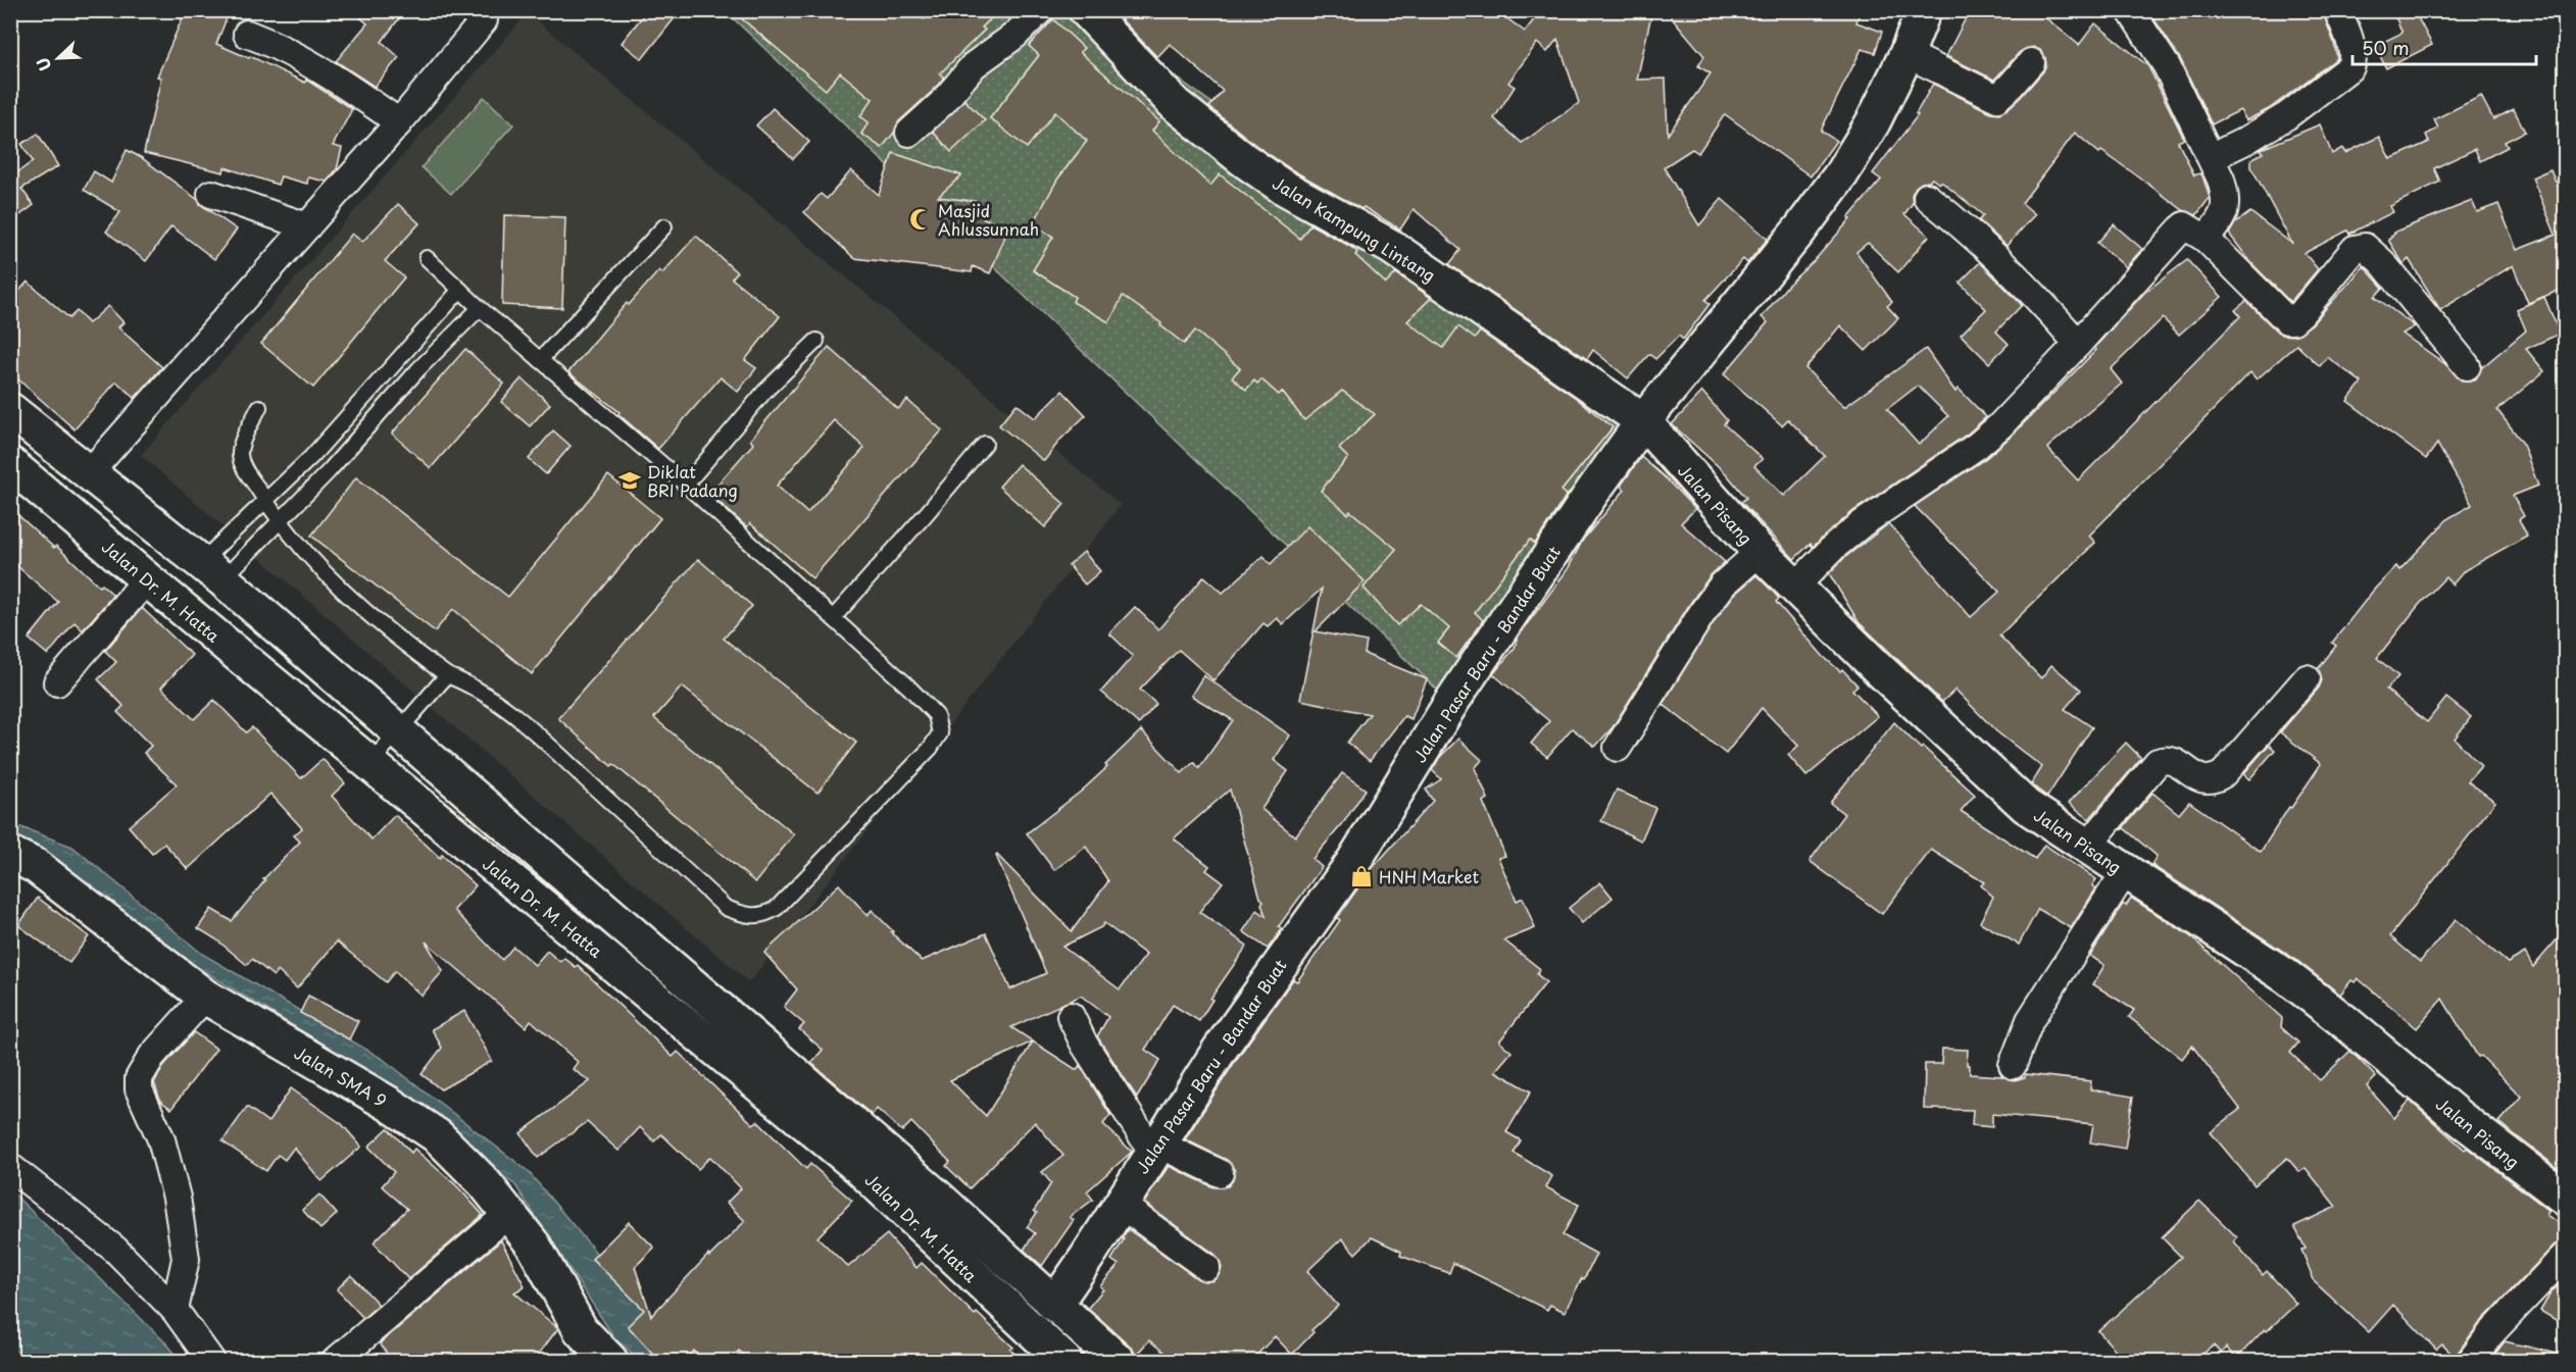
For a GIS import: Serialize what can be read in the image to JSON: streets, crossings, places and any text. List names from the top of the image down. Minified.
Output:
{"streets":{"street":["Jalan Kampung Lintang","Jalan Pisang","Jalan Dr. M. Hatta","Jalan Pasar Baru - Bandar Buat","Jalan SMA 9"]},"crossings":[["Jalan Kampung Lintang","Jalan Pisang"],["Jalan Kampung Lintang","Jalan Pasar Baru - Bandar Buat"],["Jalan Pisang","Jalan Pasar Baru - Bandar Buat"],["Jalan Dr. M. Hatta","Jalan Pasar Baru - Bandar Buat"]],"places":{"mosque":["Masjid Ahlussunnah"],"school or university":["Diklat BRI Padang"],"shop":["HNH Market"]},"scale_bar":"50 m","north":"bottom left"}
